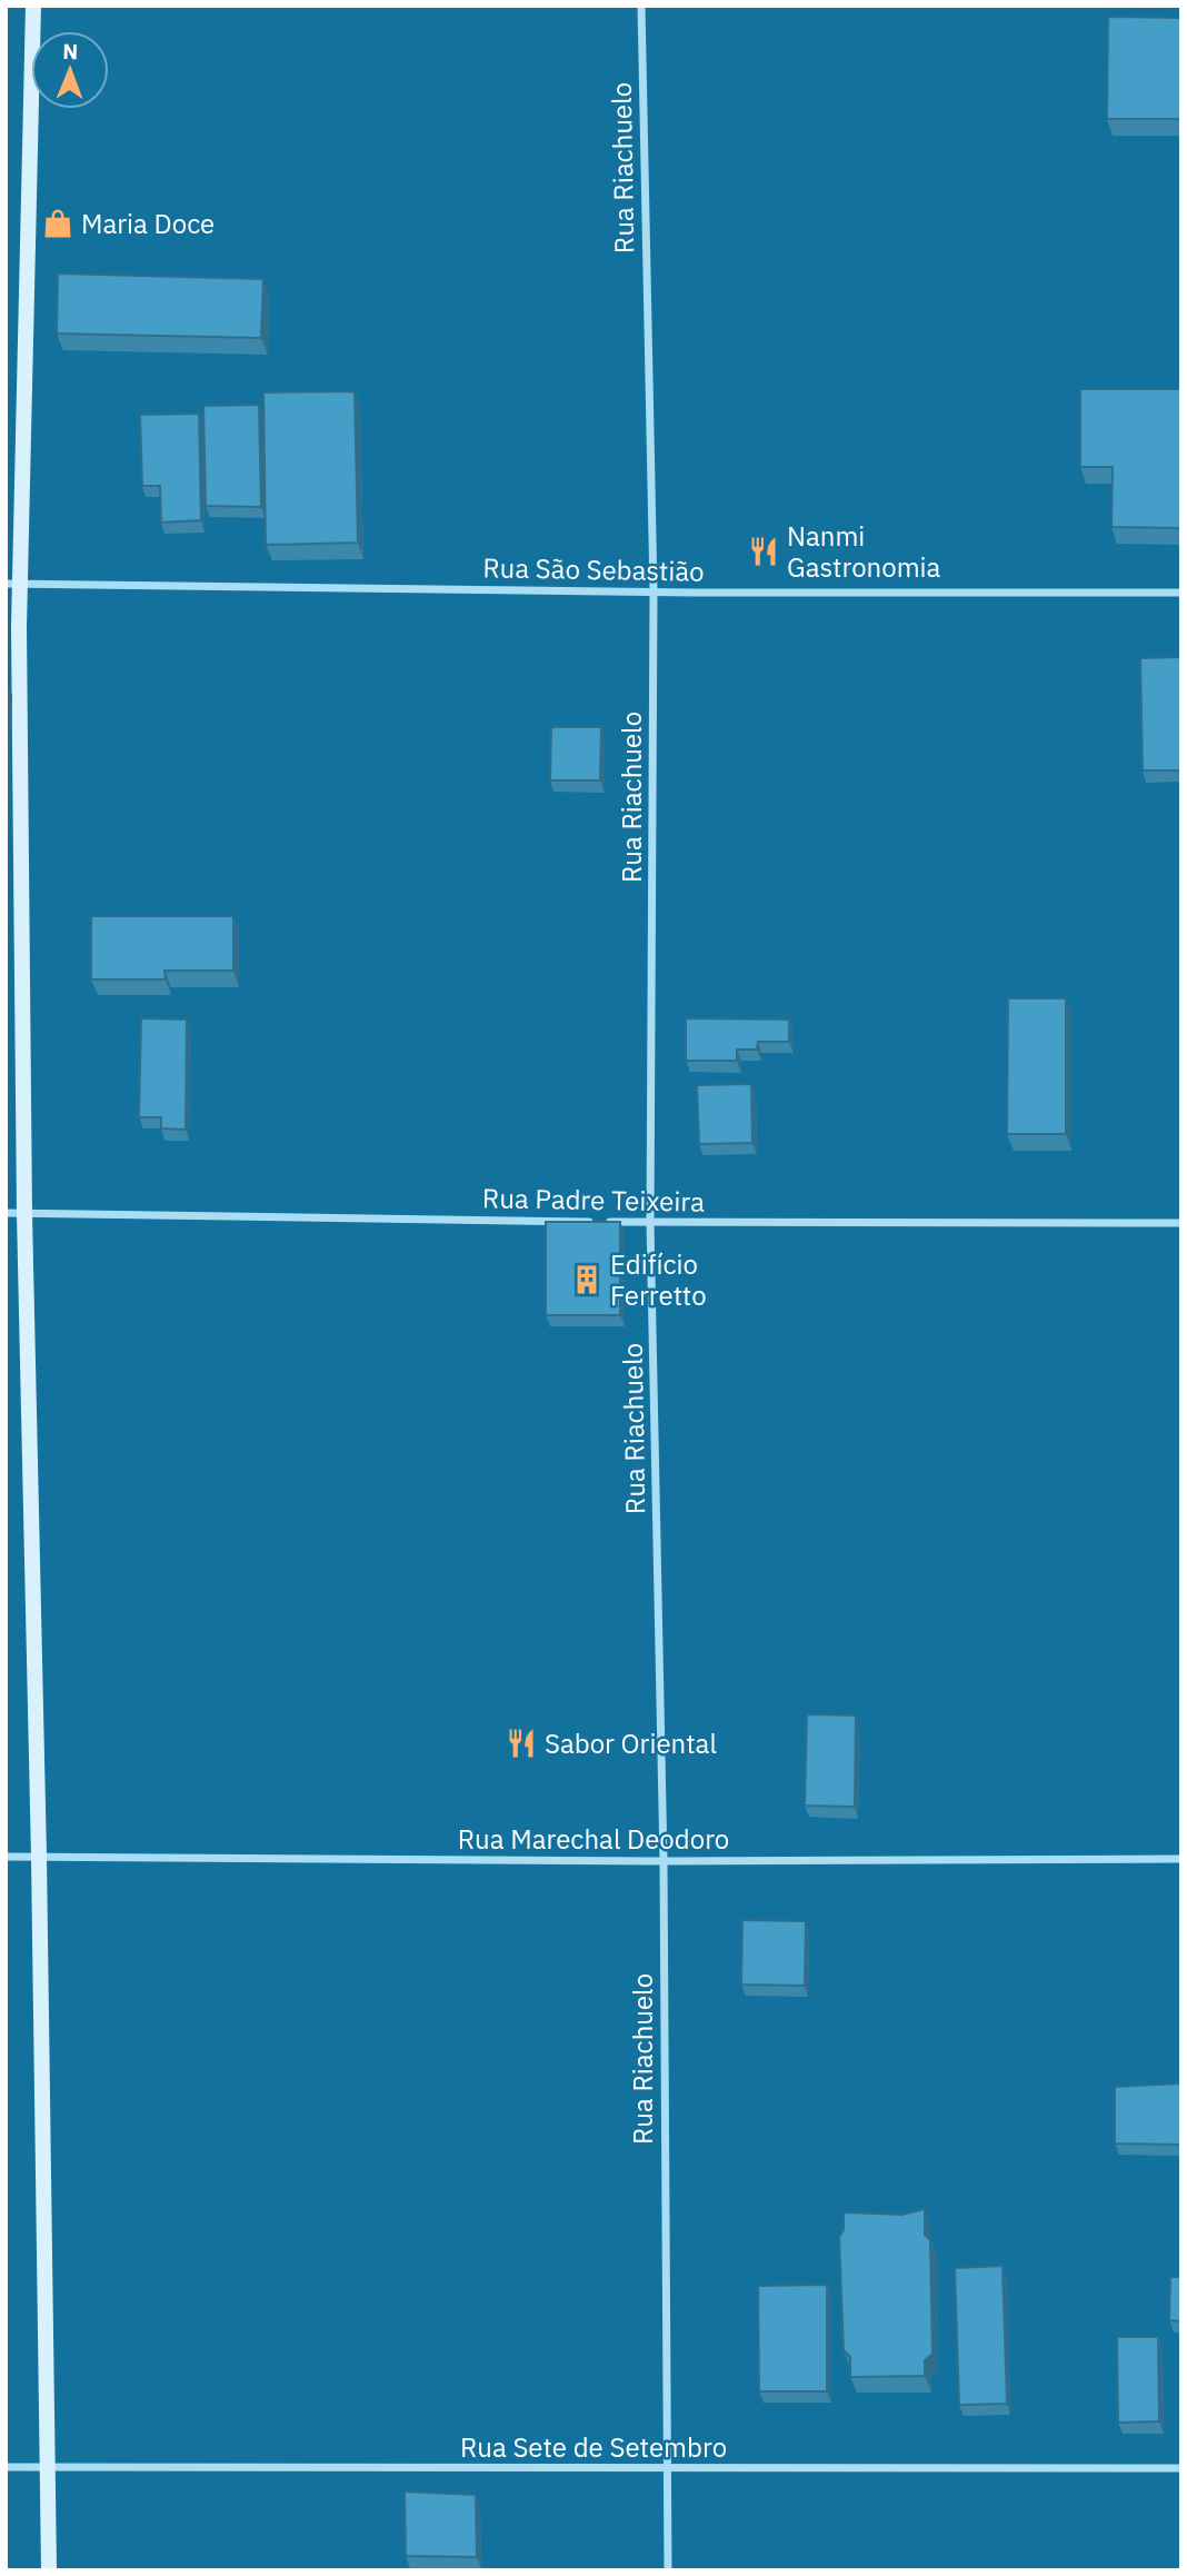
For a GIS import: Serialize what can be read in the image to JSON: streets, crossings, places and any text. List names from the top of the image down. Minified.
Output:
{"streets":{"street":["Rua Riachuelo","Rua São Sebastião","Rua Padre Teixeira","Rua Marechal Deodoro","Rua Sete de Setembro"]},"crossings":[["Rua Riachuelo","Rua São Sebastião"],["Rua Riachuelo","Rua Padre Teixeira"],["Rua Riachuelo","Rua Marechal Deodoro"],["Rua Riachuelo","Rua Sete de Setembro"]],"places":{"shop":["Maria Doce"],"restaurant":["Nanmi Gastronomia","Sabor Oriental"],"building":["Edifício Ferretto"]},"north":"top"}
